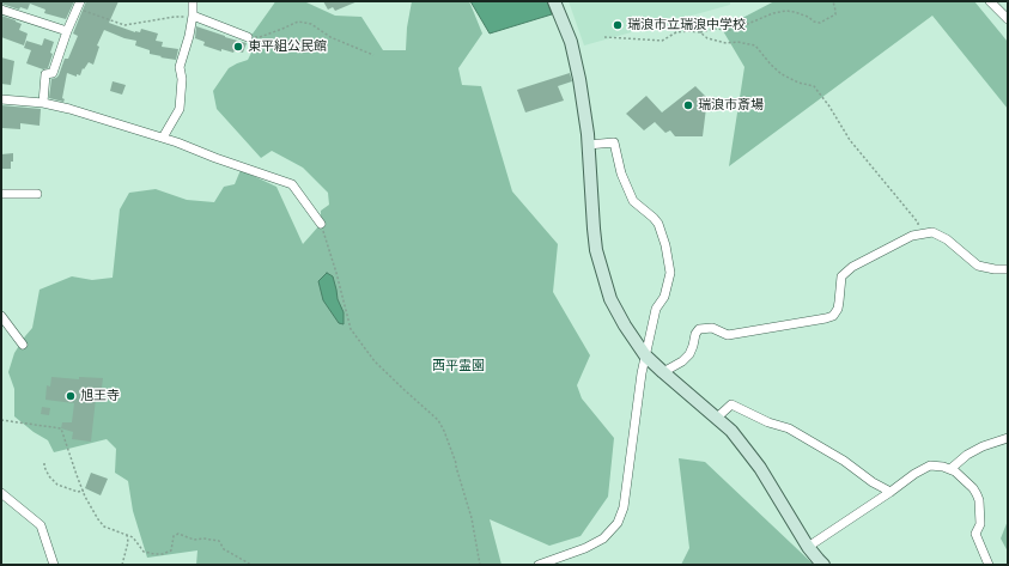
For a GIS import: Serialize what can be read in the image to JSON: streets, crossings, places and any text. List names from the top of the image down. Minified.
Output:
{"parks":["西平霊園"],"places":["瑞浪市立瑞浪中学校","東平組公民館","瑞浪市斎場","旭王寺"]}
